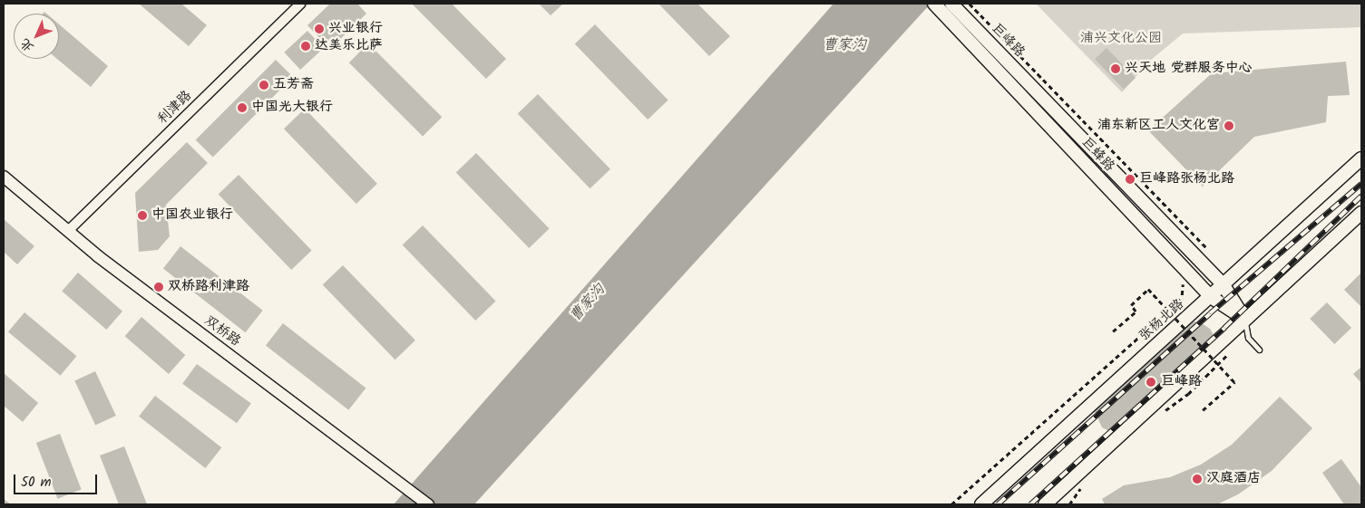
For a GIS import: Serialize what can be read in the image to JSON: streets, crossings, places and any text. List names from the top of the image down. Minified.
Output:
{"streets":{"main road":["巨峰路","巨蜂路","张杨北路"],"street":["利津路","双桥路"]},"crossings":[["巨峰路","巨蜂路"],["巨峰路","张杨北路"],["利津路","双桥路"],["巨蜂路","张杨北路"]],"water":["曹家沟"],"parks":["浦兴文化公园"],"places":["兴业银行","达美乐比萨","兴天地 党群服务中心","五芳斋","中国光大银行","浦东新区工人文化宫","巨峰路张杨北路","中国农业银行","双桥路利津路","巨峰路","汉庭酒店"],"scale_bar":"50 m","north":"bottom left"}
